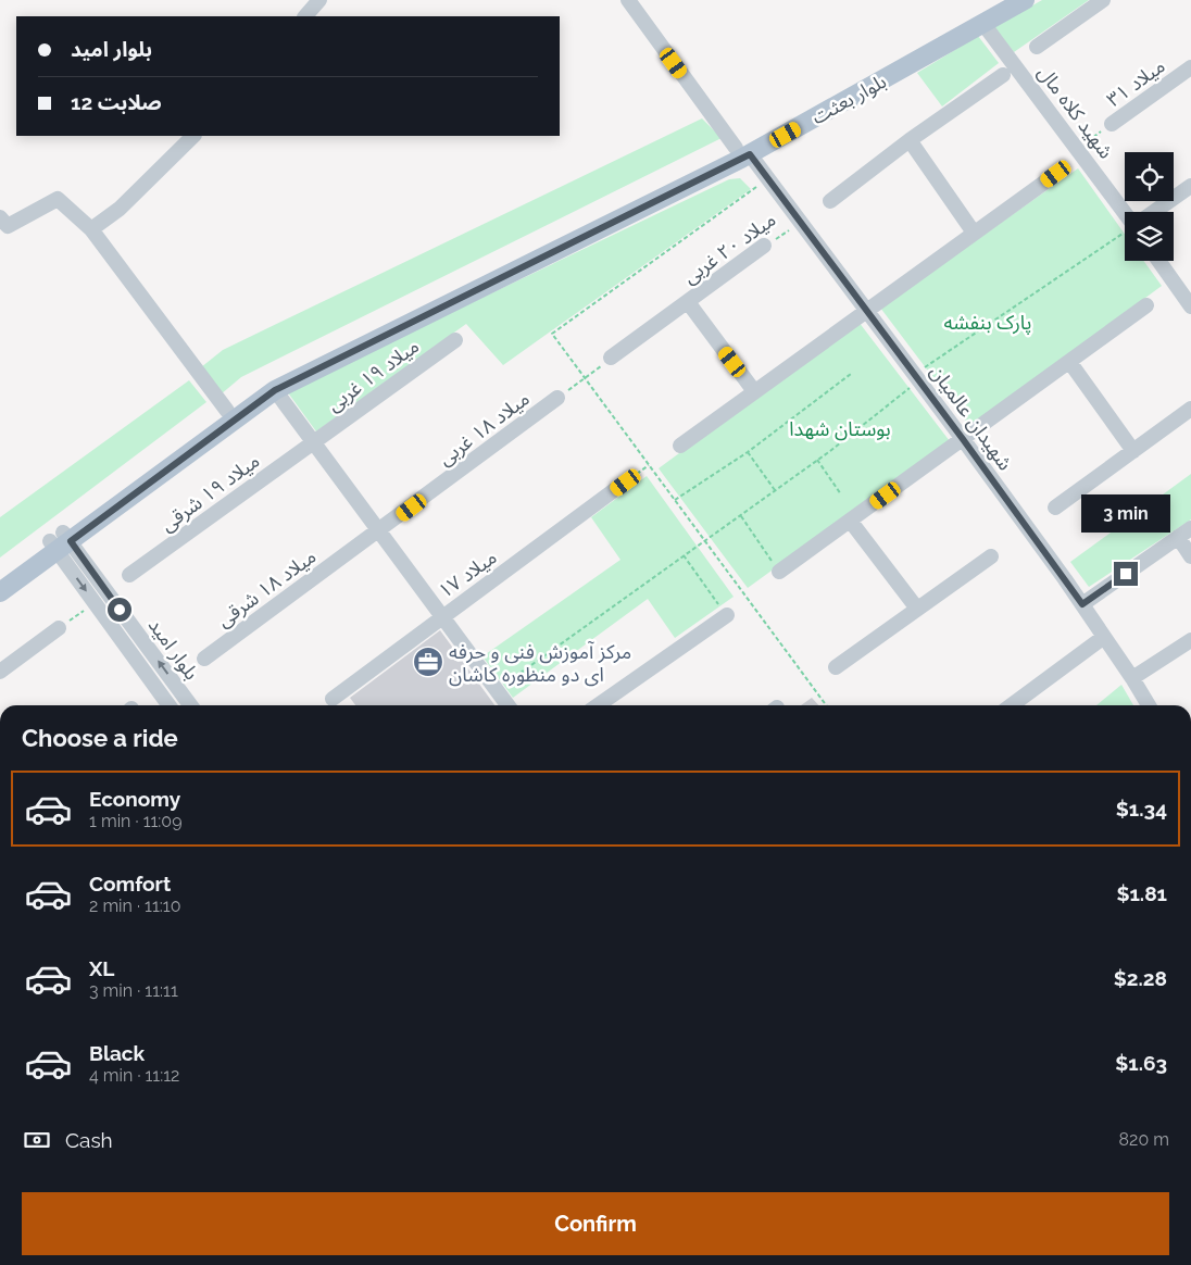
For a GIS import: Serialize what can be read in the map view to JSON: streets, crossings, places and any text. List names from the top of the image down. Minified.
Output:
{"streets":{"main road":["بلوار بعثت"],"street":["میلاد ۳۱","شهید کلاه مال","میلاد ۲۰ غربی","میلاد ۱۹ غربی","شهیدان عالمیان","میلاد ۱۸ غربی","میلاد ۱۹ شرقی","میلاد ۱۷","میلاد ۱۸ شرقی","بلوار امید"]},"crossings":[["میلاد ۳۱","شهید کلاه مال"],["بلوار بعثت","شهید کلاه مال"],["بلوار بعثت","شهیدان عالمیان"],["بلوار بعثت","بلوار امید"],["میلاد ۲۰ غربی","میلاد ۱۸ غربی"],["میلاد ۱۹ غربی","میلاد ۱۹ شرقی"],["میلاد ۱۸ غربی","میلاد ۱۸ شرقی"]],"parks":["پارک بنفشه","بوستان شهدا"],"places":{"office":["مرکز آموزش فنی و حرفه ای دو منظوره کاشان"]},"page":{"banner":["بلوار امید","صلابت 12"],"bubble":"3 min","heading":"Choose a ride","list":[{"name":"Economy","note":"1 min · 11:09","value":"$1.34"},{"name":"Comfort","note":"2 min · 11:10","value":"$1.81"},{"name":"XL","note":"3 min · 11:11","value":"$2.28"},{"name":"Black","note":"4 min · 11:12","value":"$1.63"}],"pay":["Cash","820 m"],"buttons":"Confirm"}}
